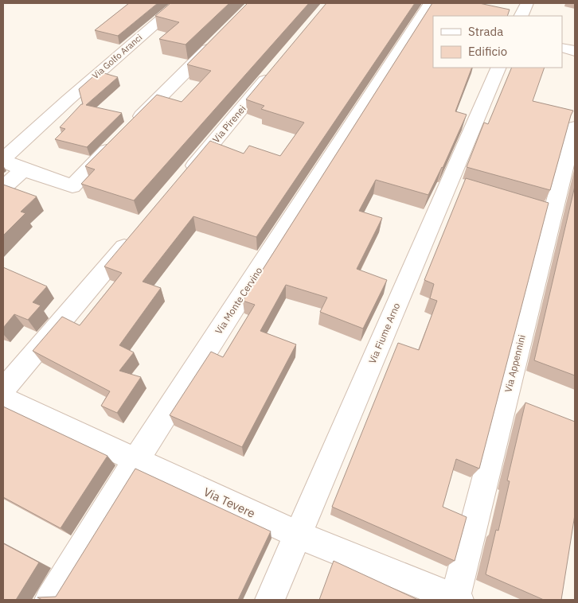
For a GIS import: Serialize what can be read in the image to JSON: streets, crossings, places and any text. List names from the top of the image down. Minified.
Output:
{"streets":{"street":["Via Golfo Aranci","Via Pirenei","Via Monte Cervino","Via Fiume Arno","Via Appennini","Via Tevere"]},"crossings":[["Via Monte Cervino","Via Tevere"],["Via Fiume Arno","Via Tevere"],["Via Appennini","Via Tevere"]],"legend":["Strada","Edificio"]}
